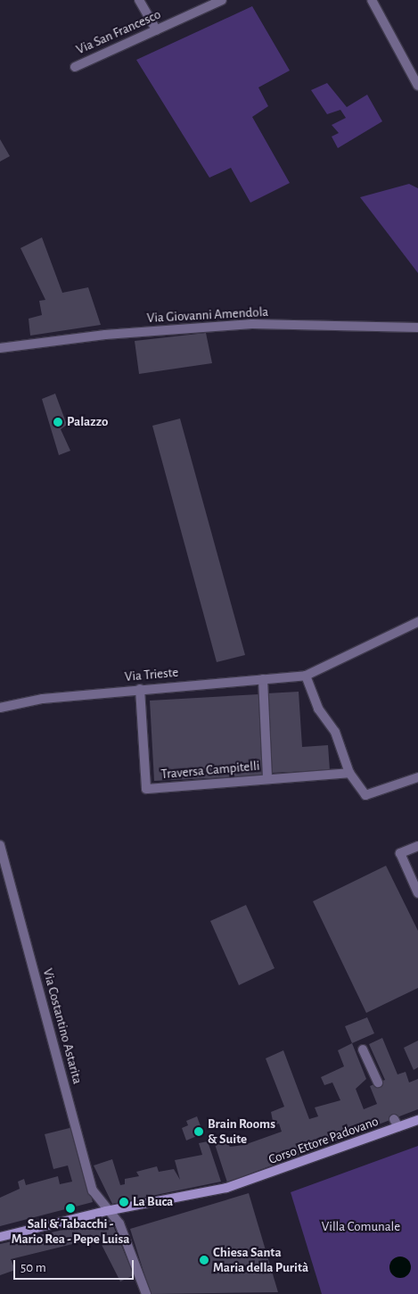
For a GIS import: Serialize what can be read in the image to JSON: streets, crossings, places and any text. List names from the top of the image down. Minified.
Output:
{"streets":{"street":["Via San Francesco","Via Giovanni Amendola","Via Trieste","Traversa Campitelli","Via Costantino Astarita","Corso Ettore Padovano"]},"crossings":[["Via Trieste","Traversa Campitelli"],["Via Costantino Astarita","Corso Ettore Padovano"]],"parks":["Villa Comunale"],"places":["Palazzo","Brain Rooms & Suite","La Buca","Sali & Tabacchi - Mario Rea - Pepe Luisa","Chiesa Santa Maria della Purità"],"scale_bar":"50 m"}
